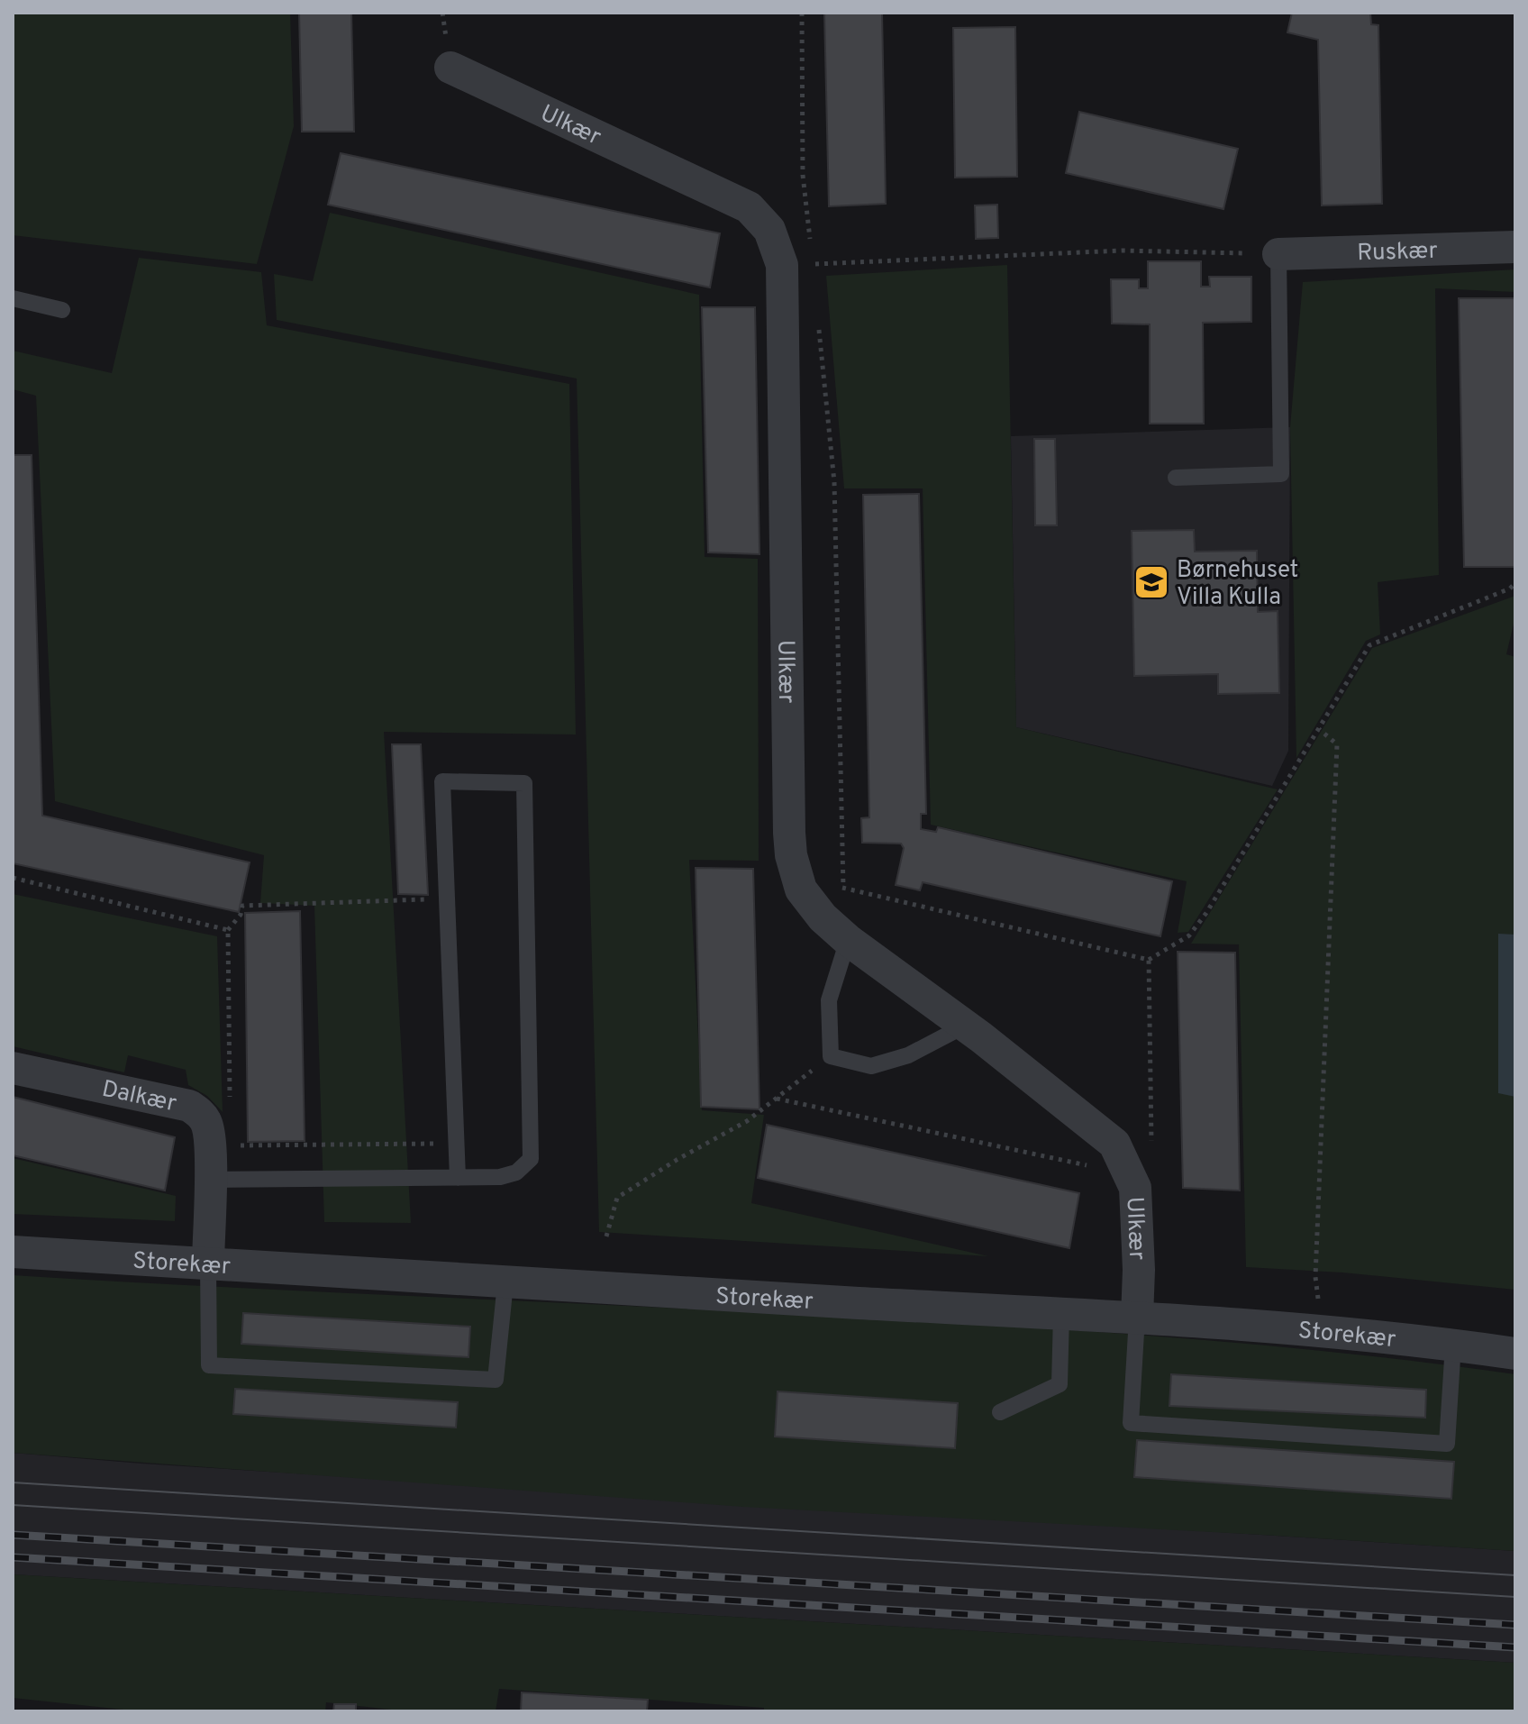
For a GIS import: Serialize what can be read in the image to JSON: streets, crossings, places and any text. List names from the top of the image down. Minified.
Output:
{"streets":{"street":["Ulkær","Ruskær","Dalkær","Storekær"]},"crossings":[["Ulkær","Storekær"],["Dalkær","Storekær"]],"places":{"school or university":["Børnehuset Villa Kulla"]}}
